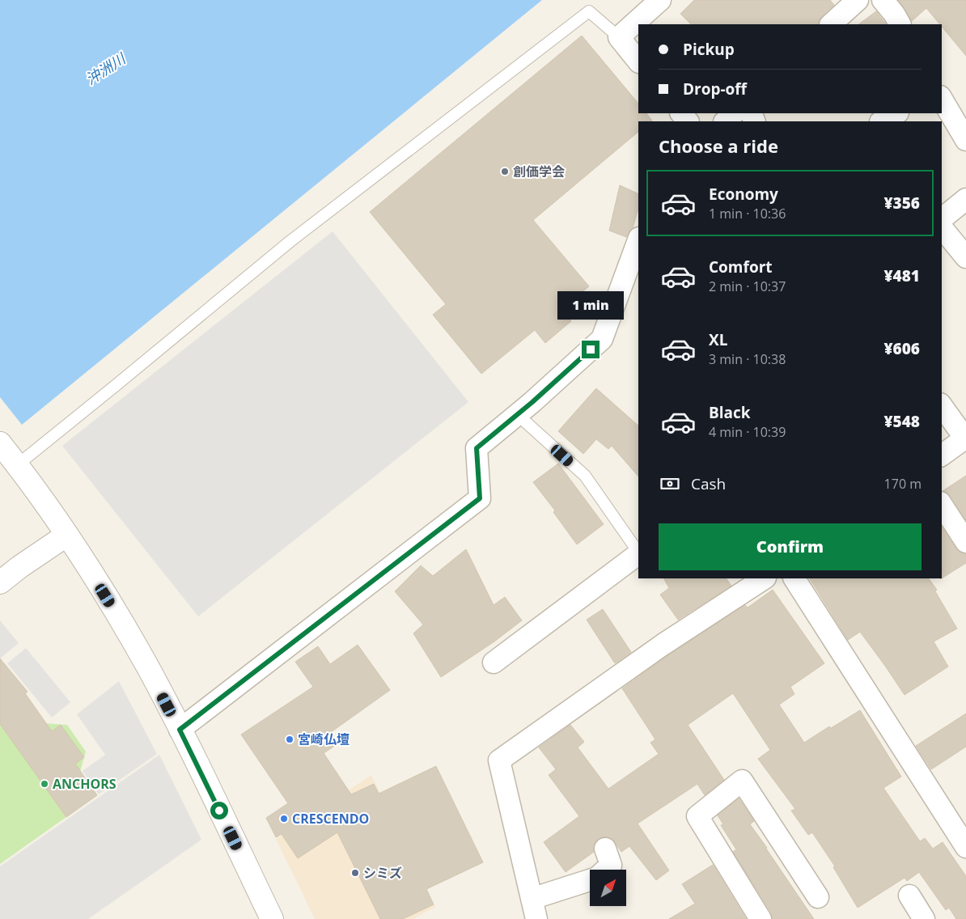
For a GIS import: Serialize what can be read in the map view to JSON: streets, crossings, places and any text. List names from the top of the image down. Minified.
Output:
{"water":["沖洲川"],"places":["創価学会","宮崎仏壇","ANCHORS","CRESCENDO","シミズ"],"north":"top right","page":{"banner":["Pickup","Drop-off"],"heading":"Choose a ride","list":[{"name":"Economy","note":"1 min · 10:36","value":"¥356"},{"name":"Comfort","note":"2 min · 10:37","value":"¥481"},{"name":"XL","note":"3 min · 10:38","value":"¥606"},{"name":"Black","note":"4 min · 10:39","value":"¥548"}],"bubble":"1 min","pay":["Cash","170 m"],"buttons":"Confirm"}}
